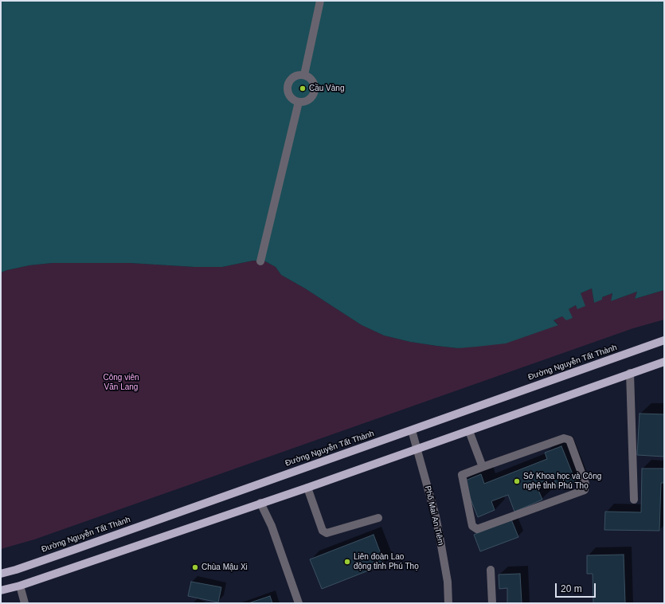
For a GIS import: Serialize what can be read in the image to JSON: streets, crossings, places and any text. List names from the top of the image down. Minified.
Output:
{"streets":{"main road":["Đường Nguyễn Tất Thành"],"street":["Phố Mai An Tiêm"]},"crossings":[["Đường Nguyễn Tất Thành","Phố Mai An Tiêm"]],"parks":["Công viên Văn Lang"],"places":["Cầu Vàng","Sở Khoa học và Công nghệ tỉnh Phú Thọ","Liên đoàn Lao động tỉnh Phú Thọ","Chùa Mậu Xi"],"scale_bar":"20 m"}
